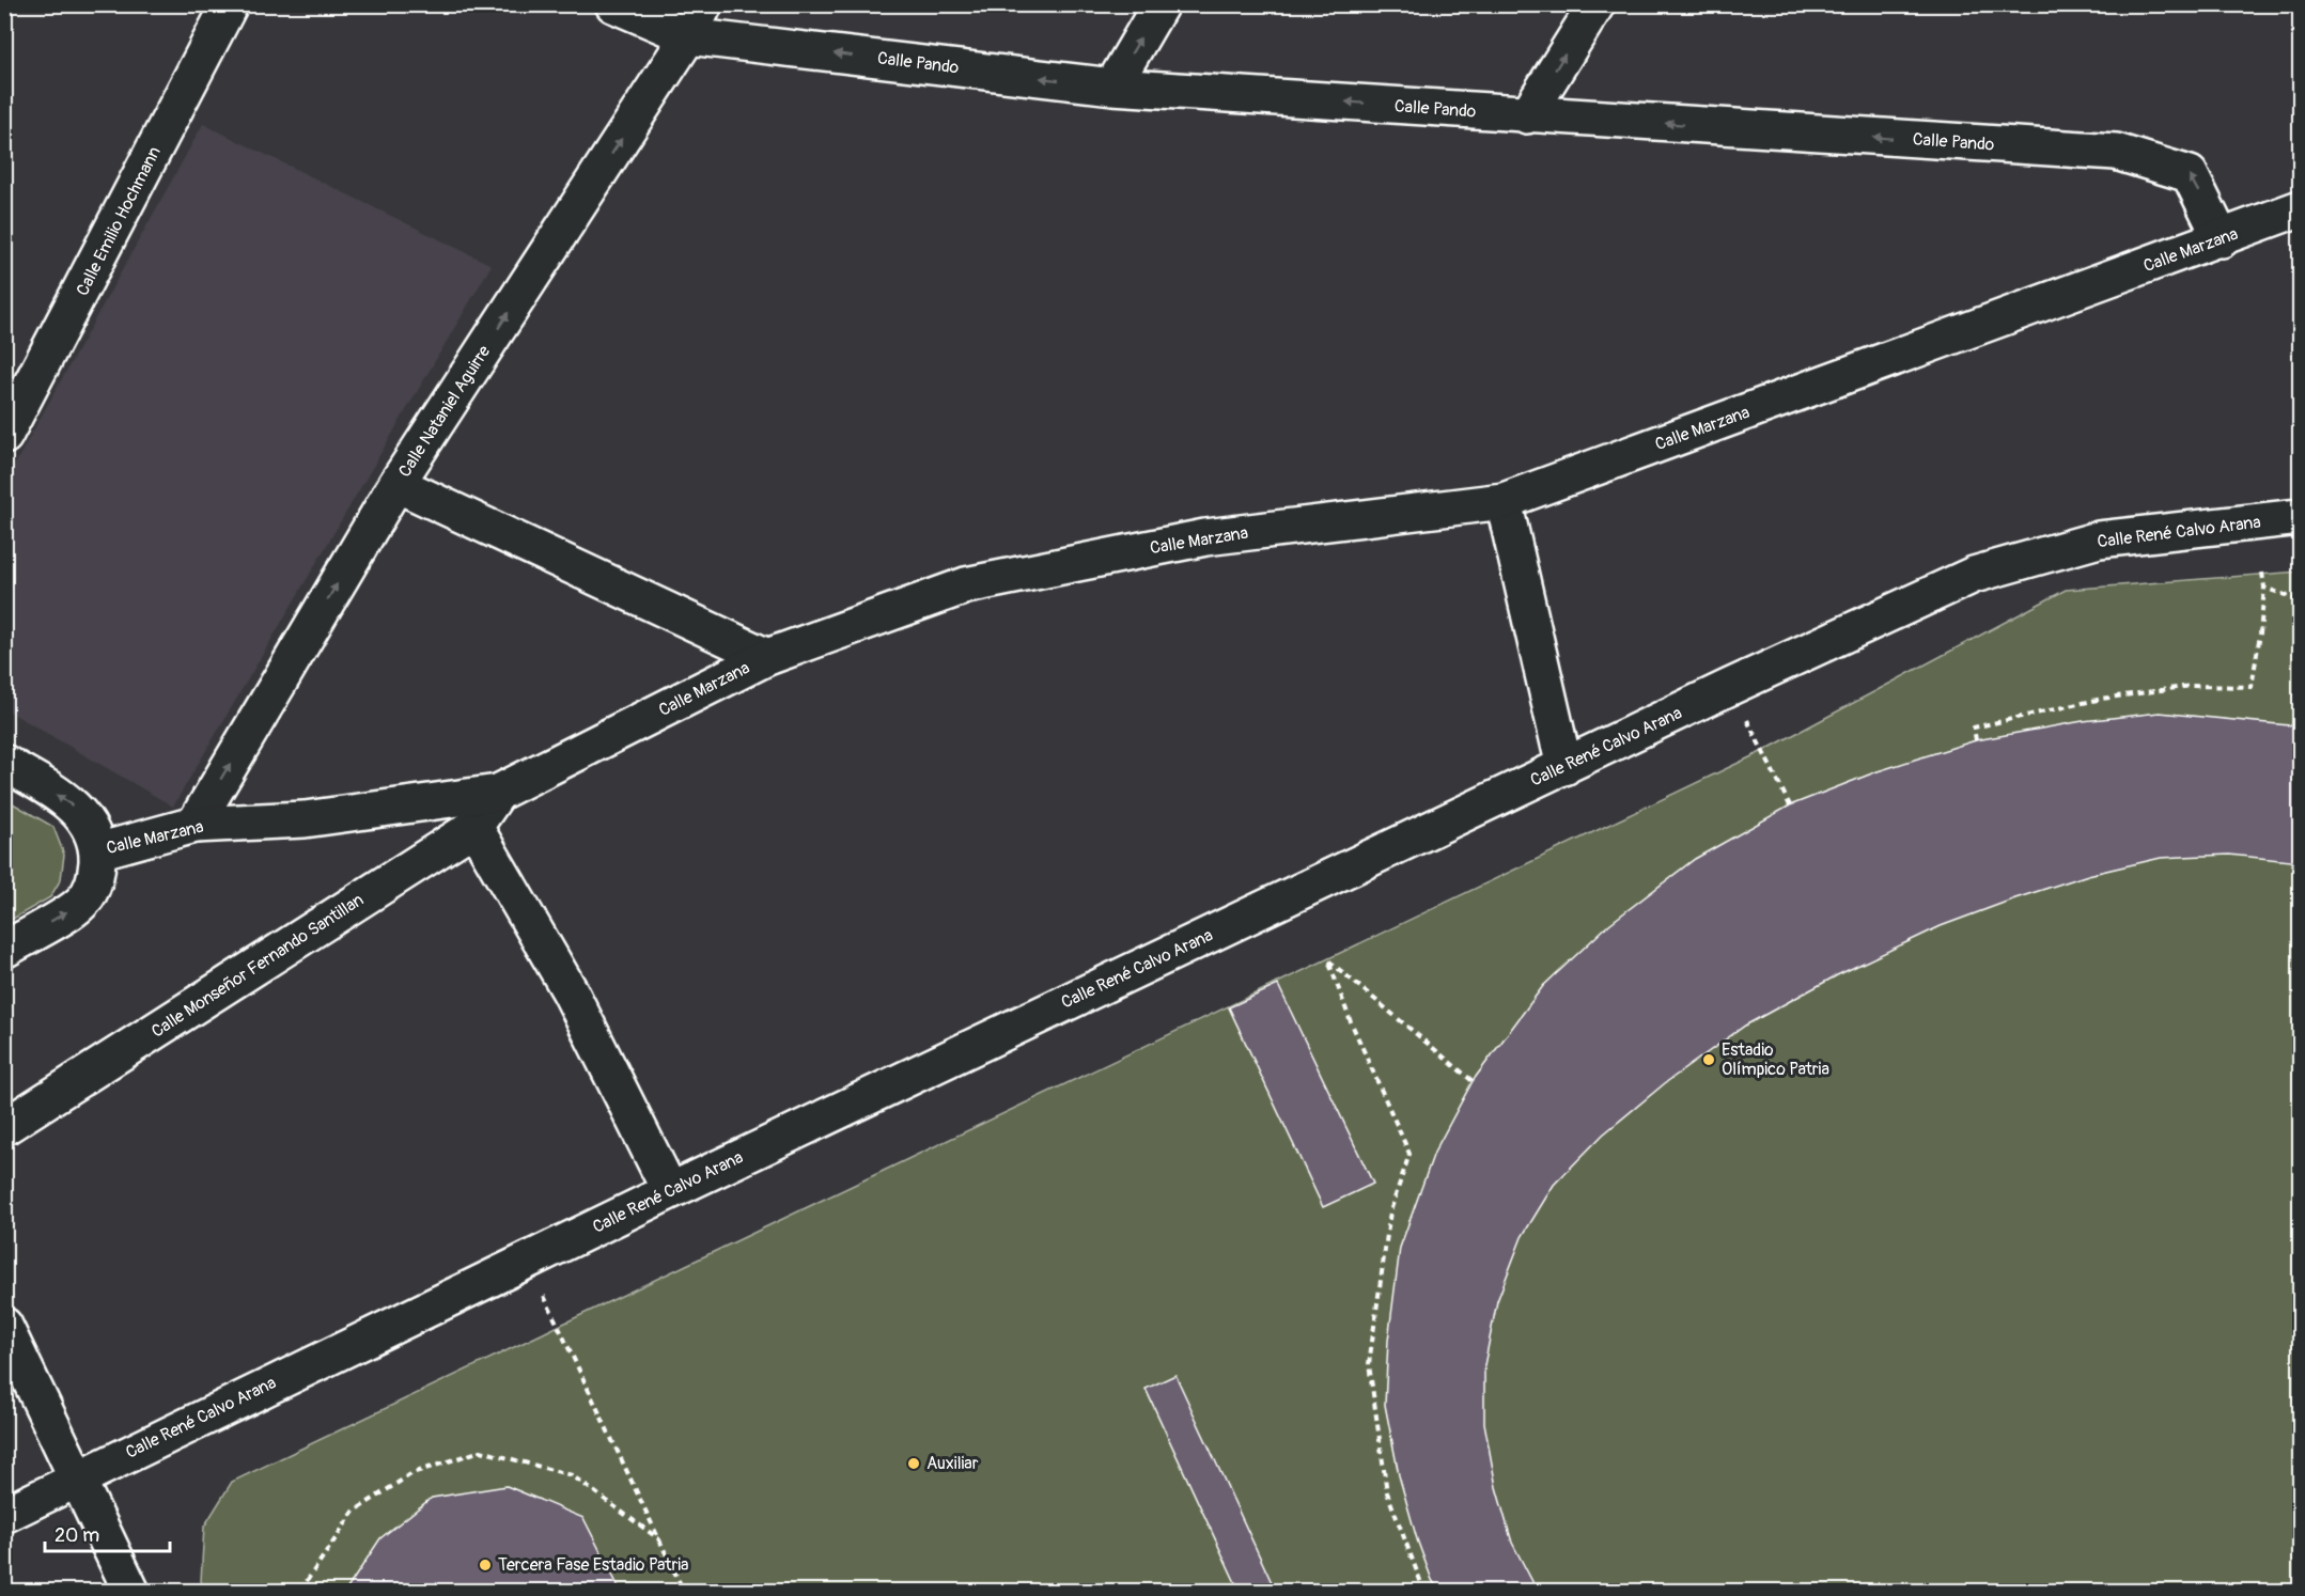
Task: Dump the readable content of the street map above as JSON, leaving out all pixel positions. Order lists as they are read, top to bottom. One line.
{"streets":{"street":["Calle Pando","Calle Emilio Hochmann","Calle Marzana","Calle Nataniel Aguirre","Calle René Calvo Arana","Calle Monseñor Fernando Santillan"]},"crossings":[["Calle Pando","Calle Marzana"],["Calle Pando","Calle Nataniel Aguirre"],["Calle Marzana","Calle Nataniel Aguirre"],["Calle Marzana","Calle Monseñor Fernando Santillan"]],"one_way":["Calle Pando","Calle Nataniel Aguirre"],"places":["Estadio Olímpico Patria","Auxiliar","Tercera Fase Estadio Patria"],"scale_bar":"20 m"}
